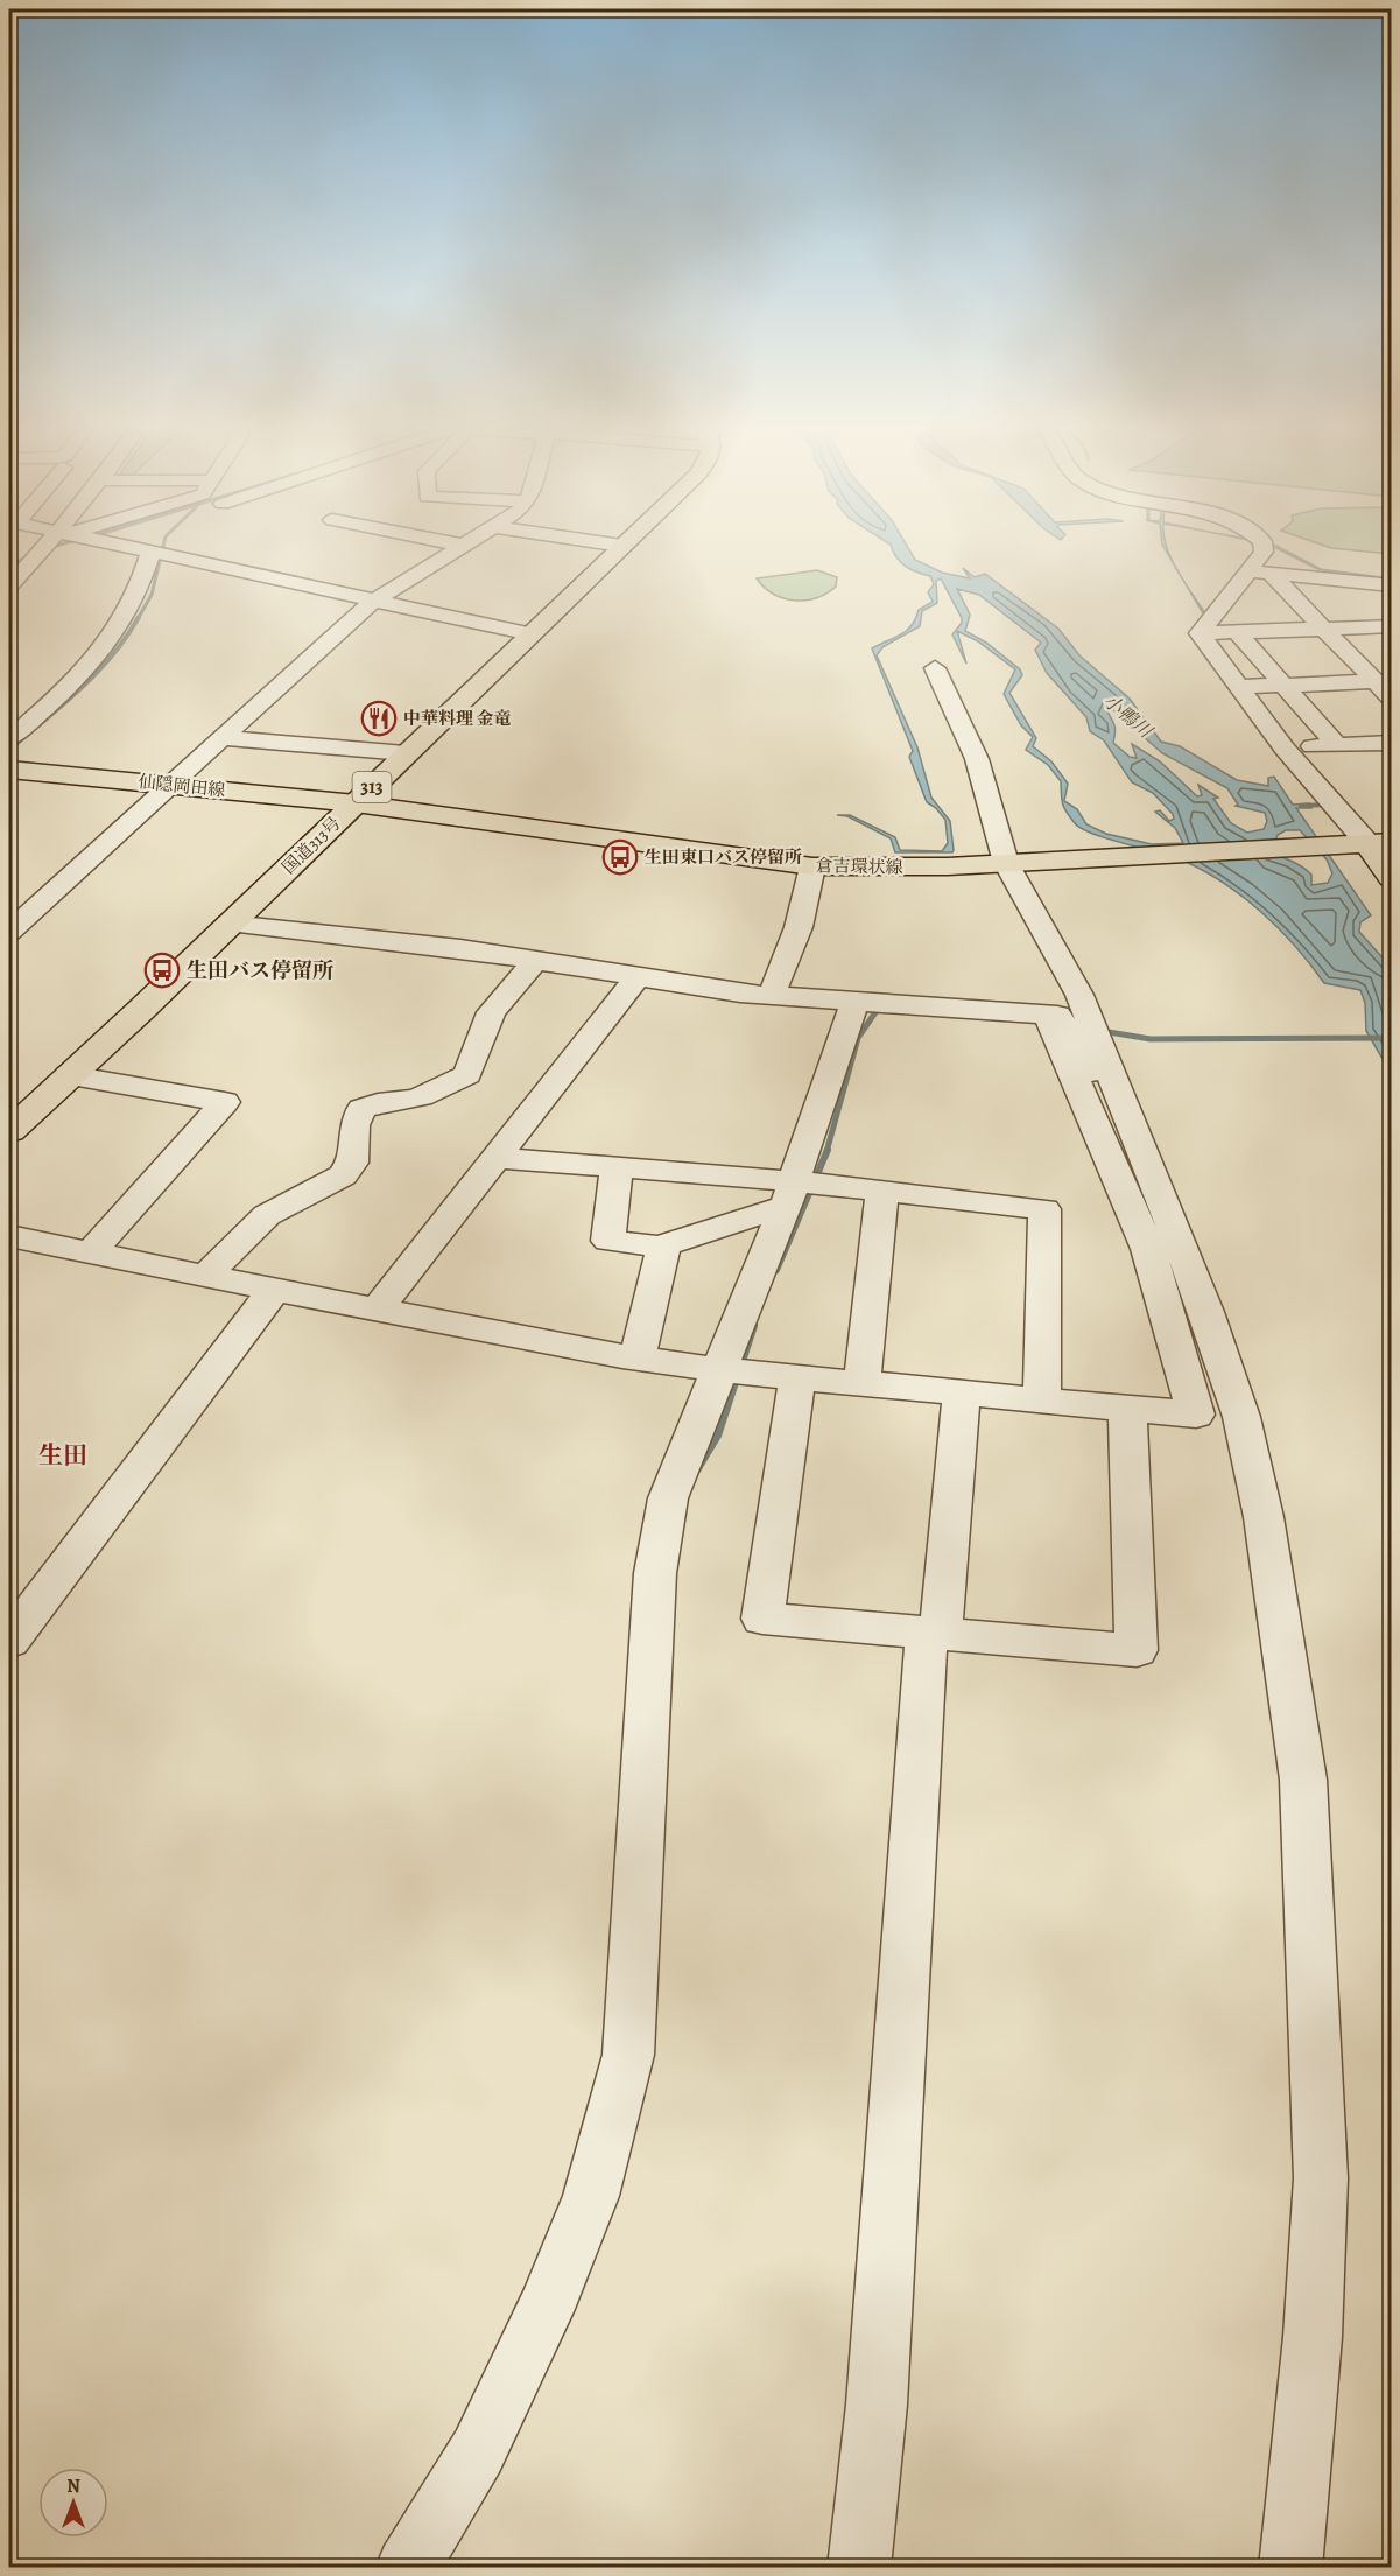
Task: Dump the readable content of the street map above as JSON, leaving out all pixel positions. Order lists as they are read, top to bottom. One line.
{"streets":{"main road":["仙隠岡田線","313","国道313号","倉吉環状線"]},"crossings":[["仙隠岡田線","国道313号"],["仙隠岡田線","倉吉環状線"],["国道313号","倉吉環状線"]],"districts":["生田"],"water":["小鴨川"],"places":{"restaurant":["中華料理 金竜"],"bus stop":["生田東口バス停留所","生田バス停留所"]},"north":"top"}
